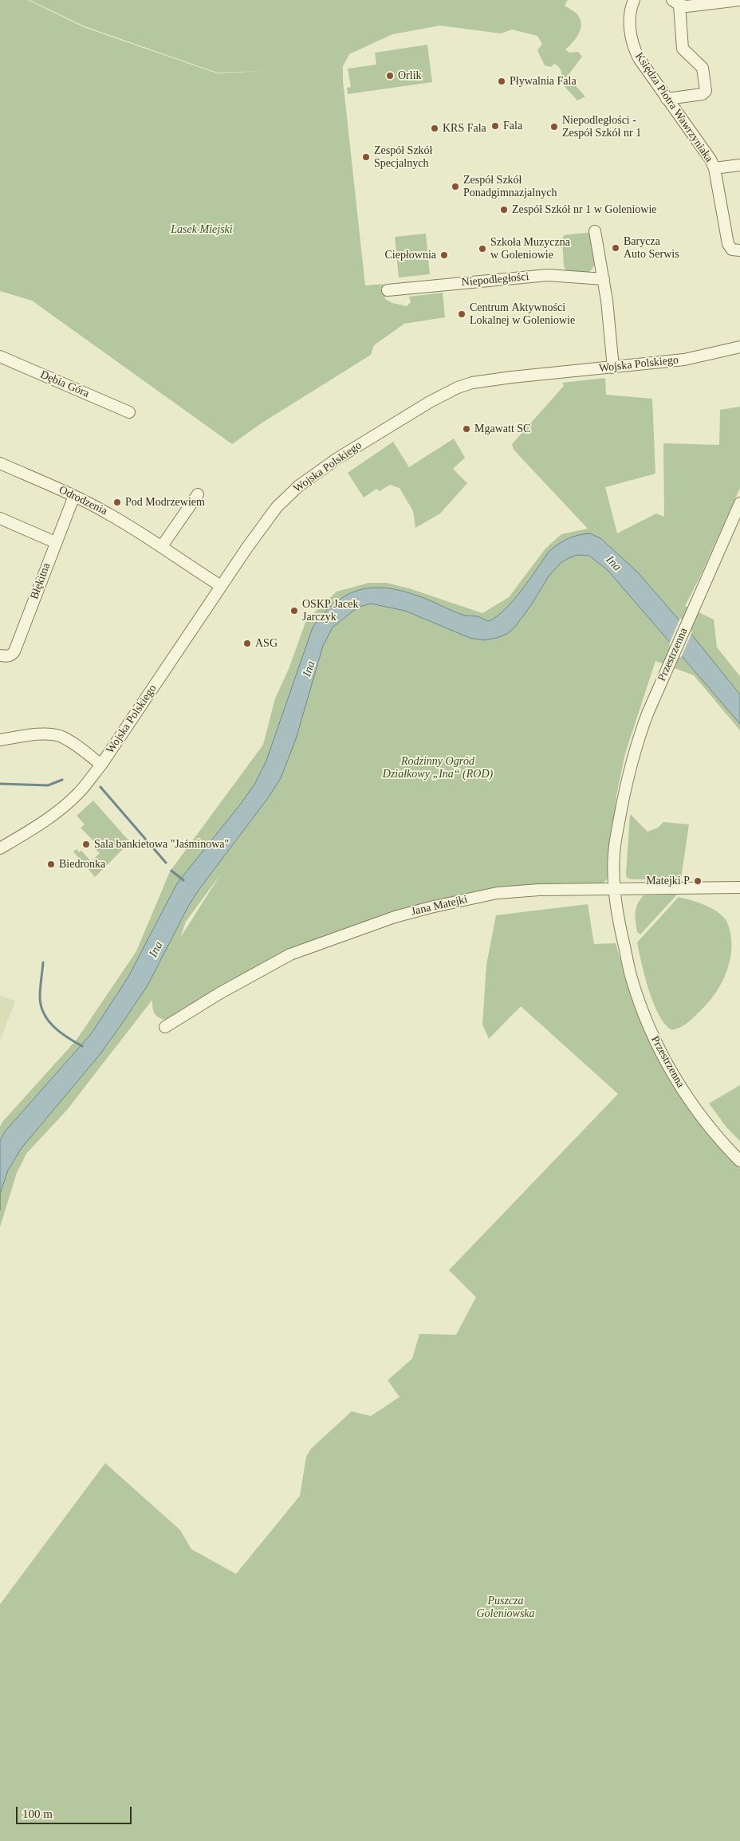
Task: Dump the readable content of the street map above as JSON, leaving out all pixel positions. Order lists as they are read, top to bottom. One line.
{"streets":{"street":["Księdza Piotra Wawrzyniaka","Niepodległości","Wojska Polskiego","Dębia Góra","Odrodzenia","Błękitna","Przestrzenna","Jana Matejki"]},"crossings":[["Wojska Polskiego","Odrodzenia"],["Odrodzenia","Błękitna"],["Przestrzenna","Jana Matejki"]],"water":["Ina"],"parks":["Lasek Miejski","Rodzinny Ogród Działkowy „Ina“ (ROD)","Puszcza Goleniowska"],"places":["Orlik","Pływalnia Fala","Fala","Niepodległości - Zespół Szkół nr 1","KRS Fala","Zespół Szkół Specjalnych","Zespół Szkół Ponadgimnazjalnych","Zespół Szkół nr 1 w Goleniowie","Barycza Auto Serwis","Szkoła Muzyczna w Goleniowie","Ciepłownia","Centrum Aktywności Lokalnej w Goleniowie","Mgawatt SC","Pod Modrzewiem","OSKP Jacek Jarczyk","ASG","Sala bankietowa \"Jaśminowa\"","Biedronka","Matejki P"],"scale_bar":"100 m"}
